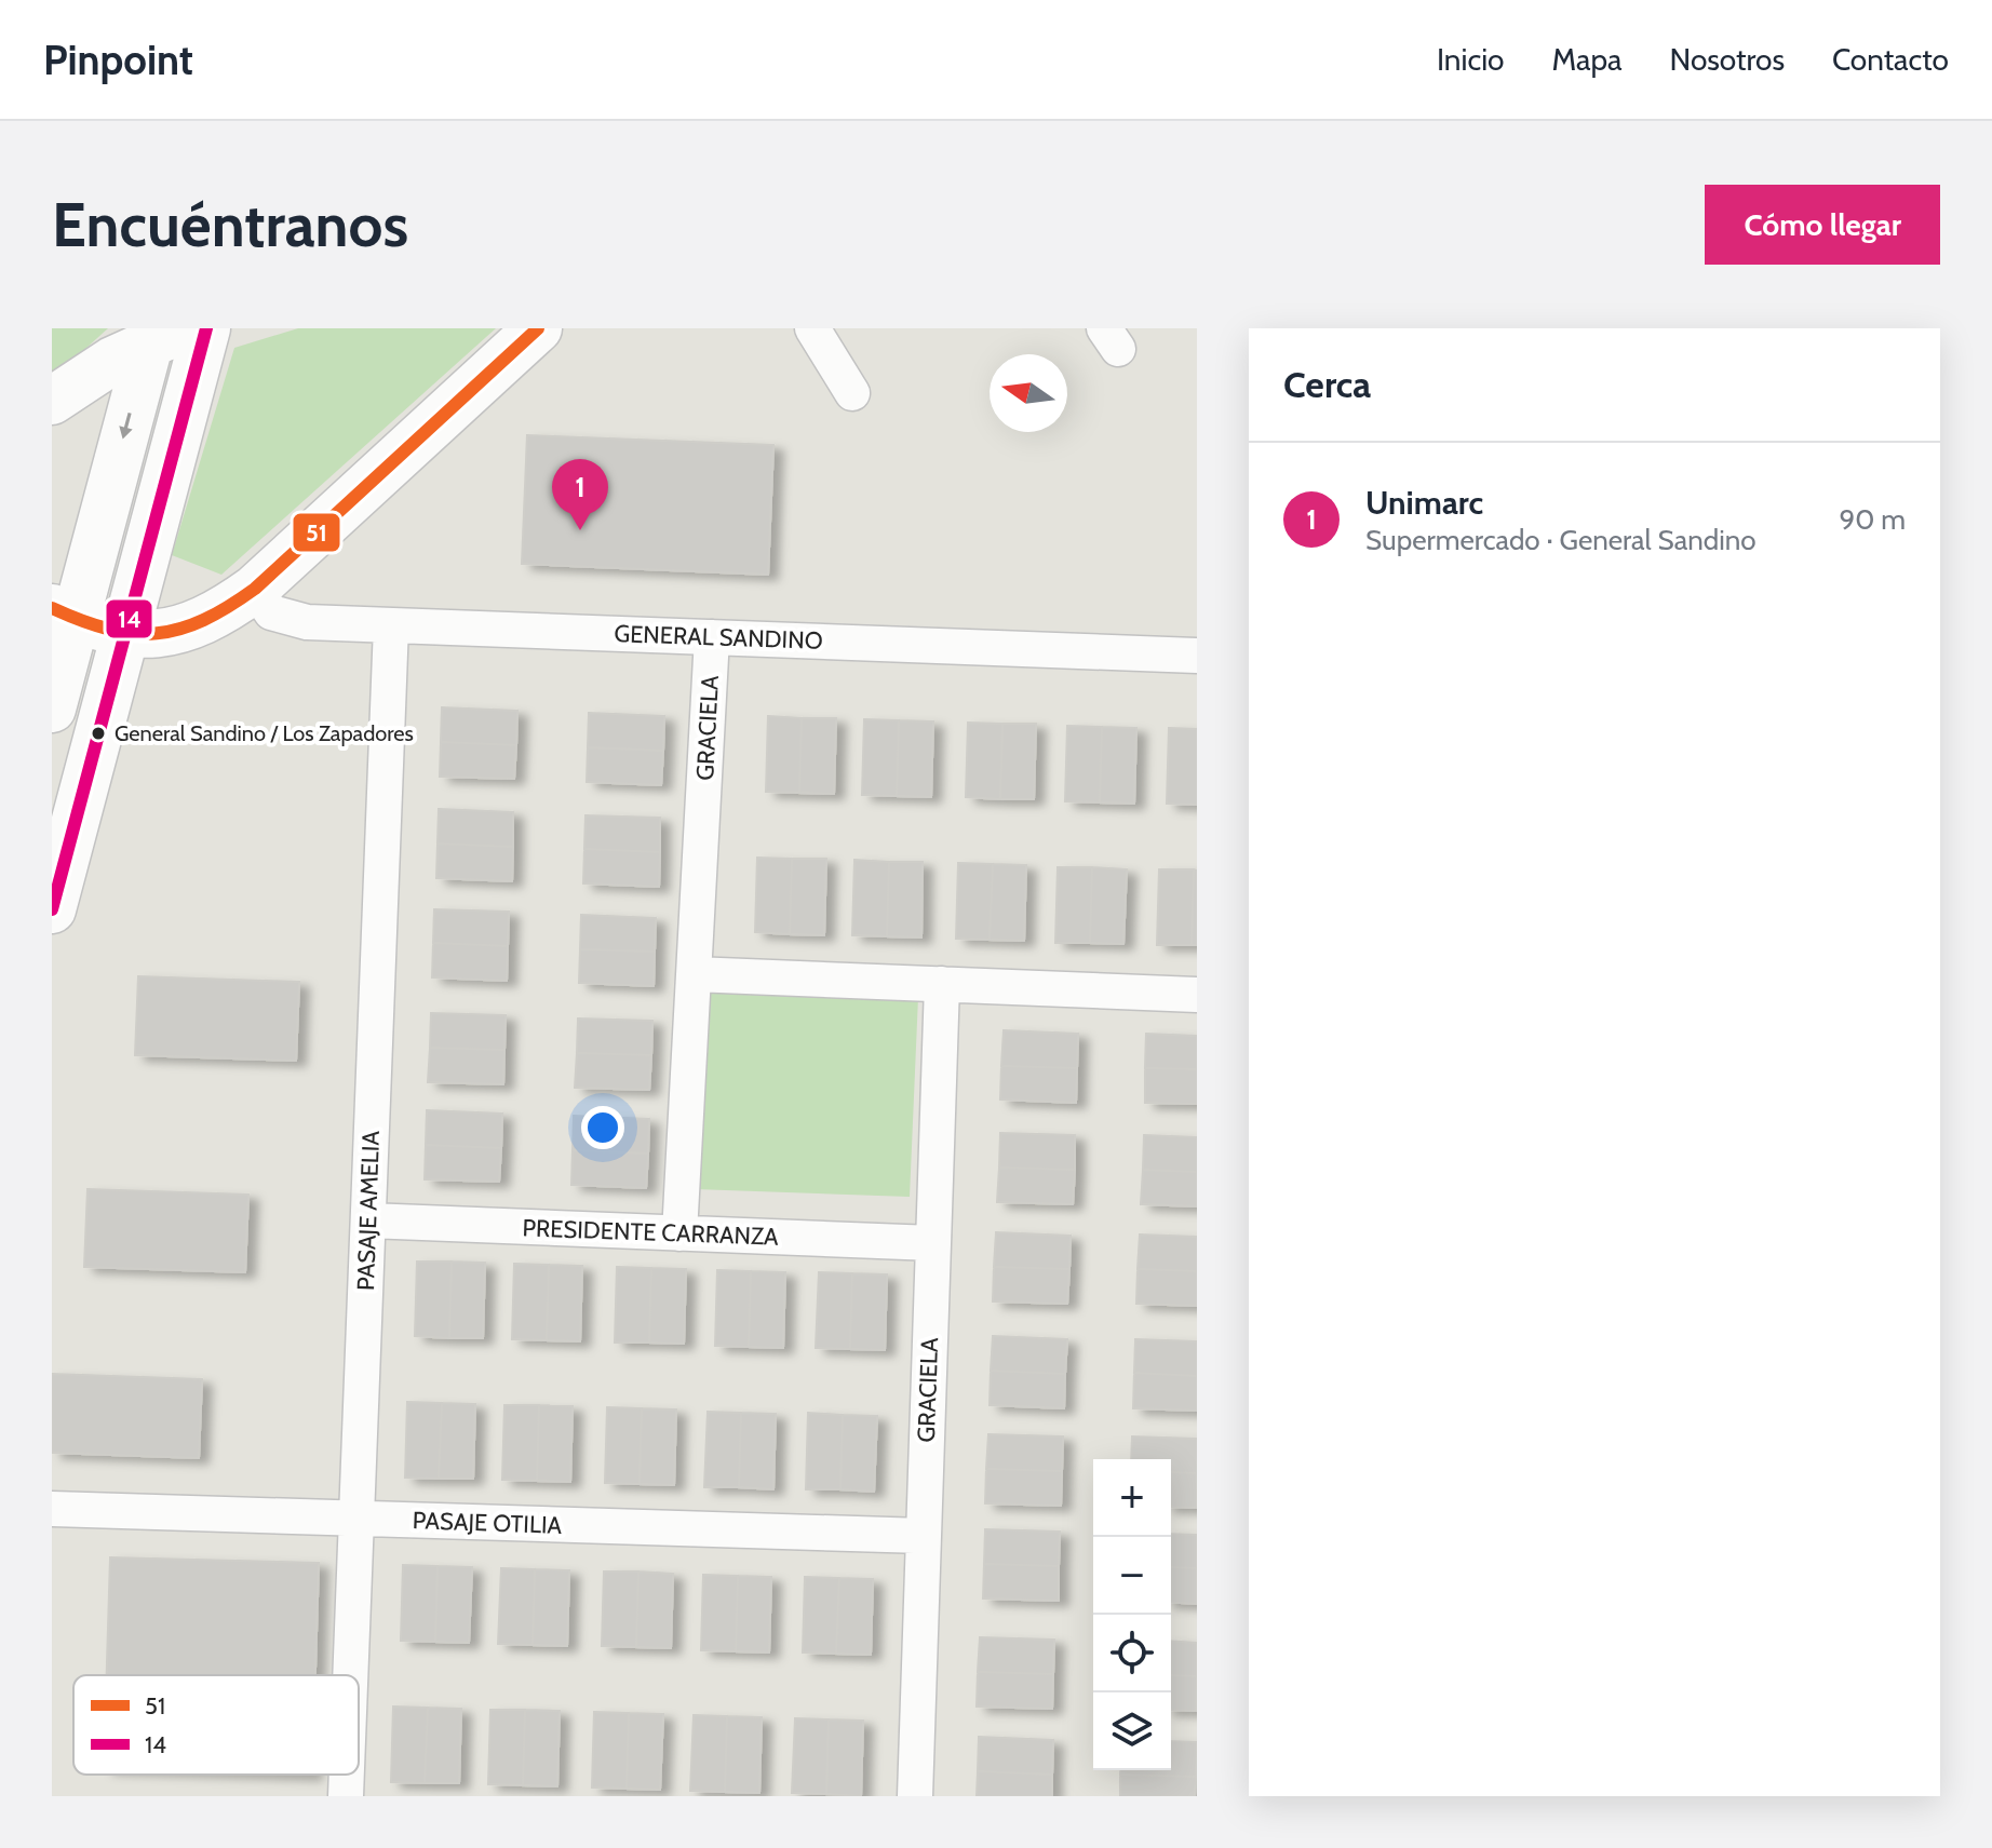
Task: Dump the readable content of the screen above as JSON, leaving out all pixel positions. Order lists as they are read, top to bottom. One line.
{"streets":{"street":["GENERAL SANDINO","GRACIELA","PASAJE AMELIA","PRESIDENTE CARRANZA","PASAJE OTILIA"]},"crossings":[["GENERAL SANDINO","GRACIELA"],["GENERAL SANDINO","PASAJE AMELIA"],["GRACIELA","PRESIDENTE CARRANZA"],["GRACIELA","PASAJE OTILIA"],["PASAJE AMELIA","PRESIDENTE CARRANZA"],["PASAJE AMELIA","PASAJE OTILIA"]],"places":["General Sandino / Los Zapadores"],"lines":["transit line 51","transit line 14"],"legend":["51","14"],"north":"left","page":{"header":"Pinpoint","nav":["Inicio","Mapa","Nosotros","Contacto"],"buttons":"Cómo llegar","title":"Encuéntranos","heading":"Cerca","list":[{"mark":"1","name":"Unimarc","note":"Supermercado · General Sandino","value":"90 m"}],"pins":"1","map_buttons":["+","−"]}}
